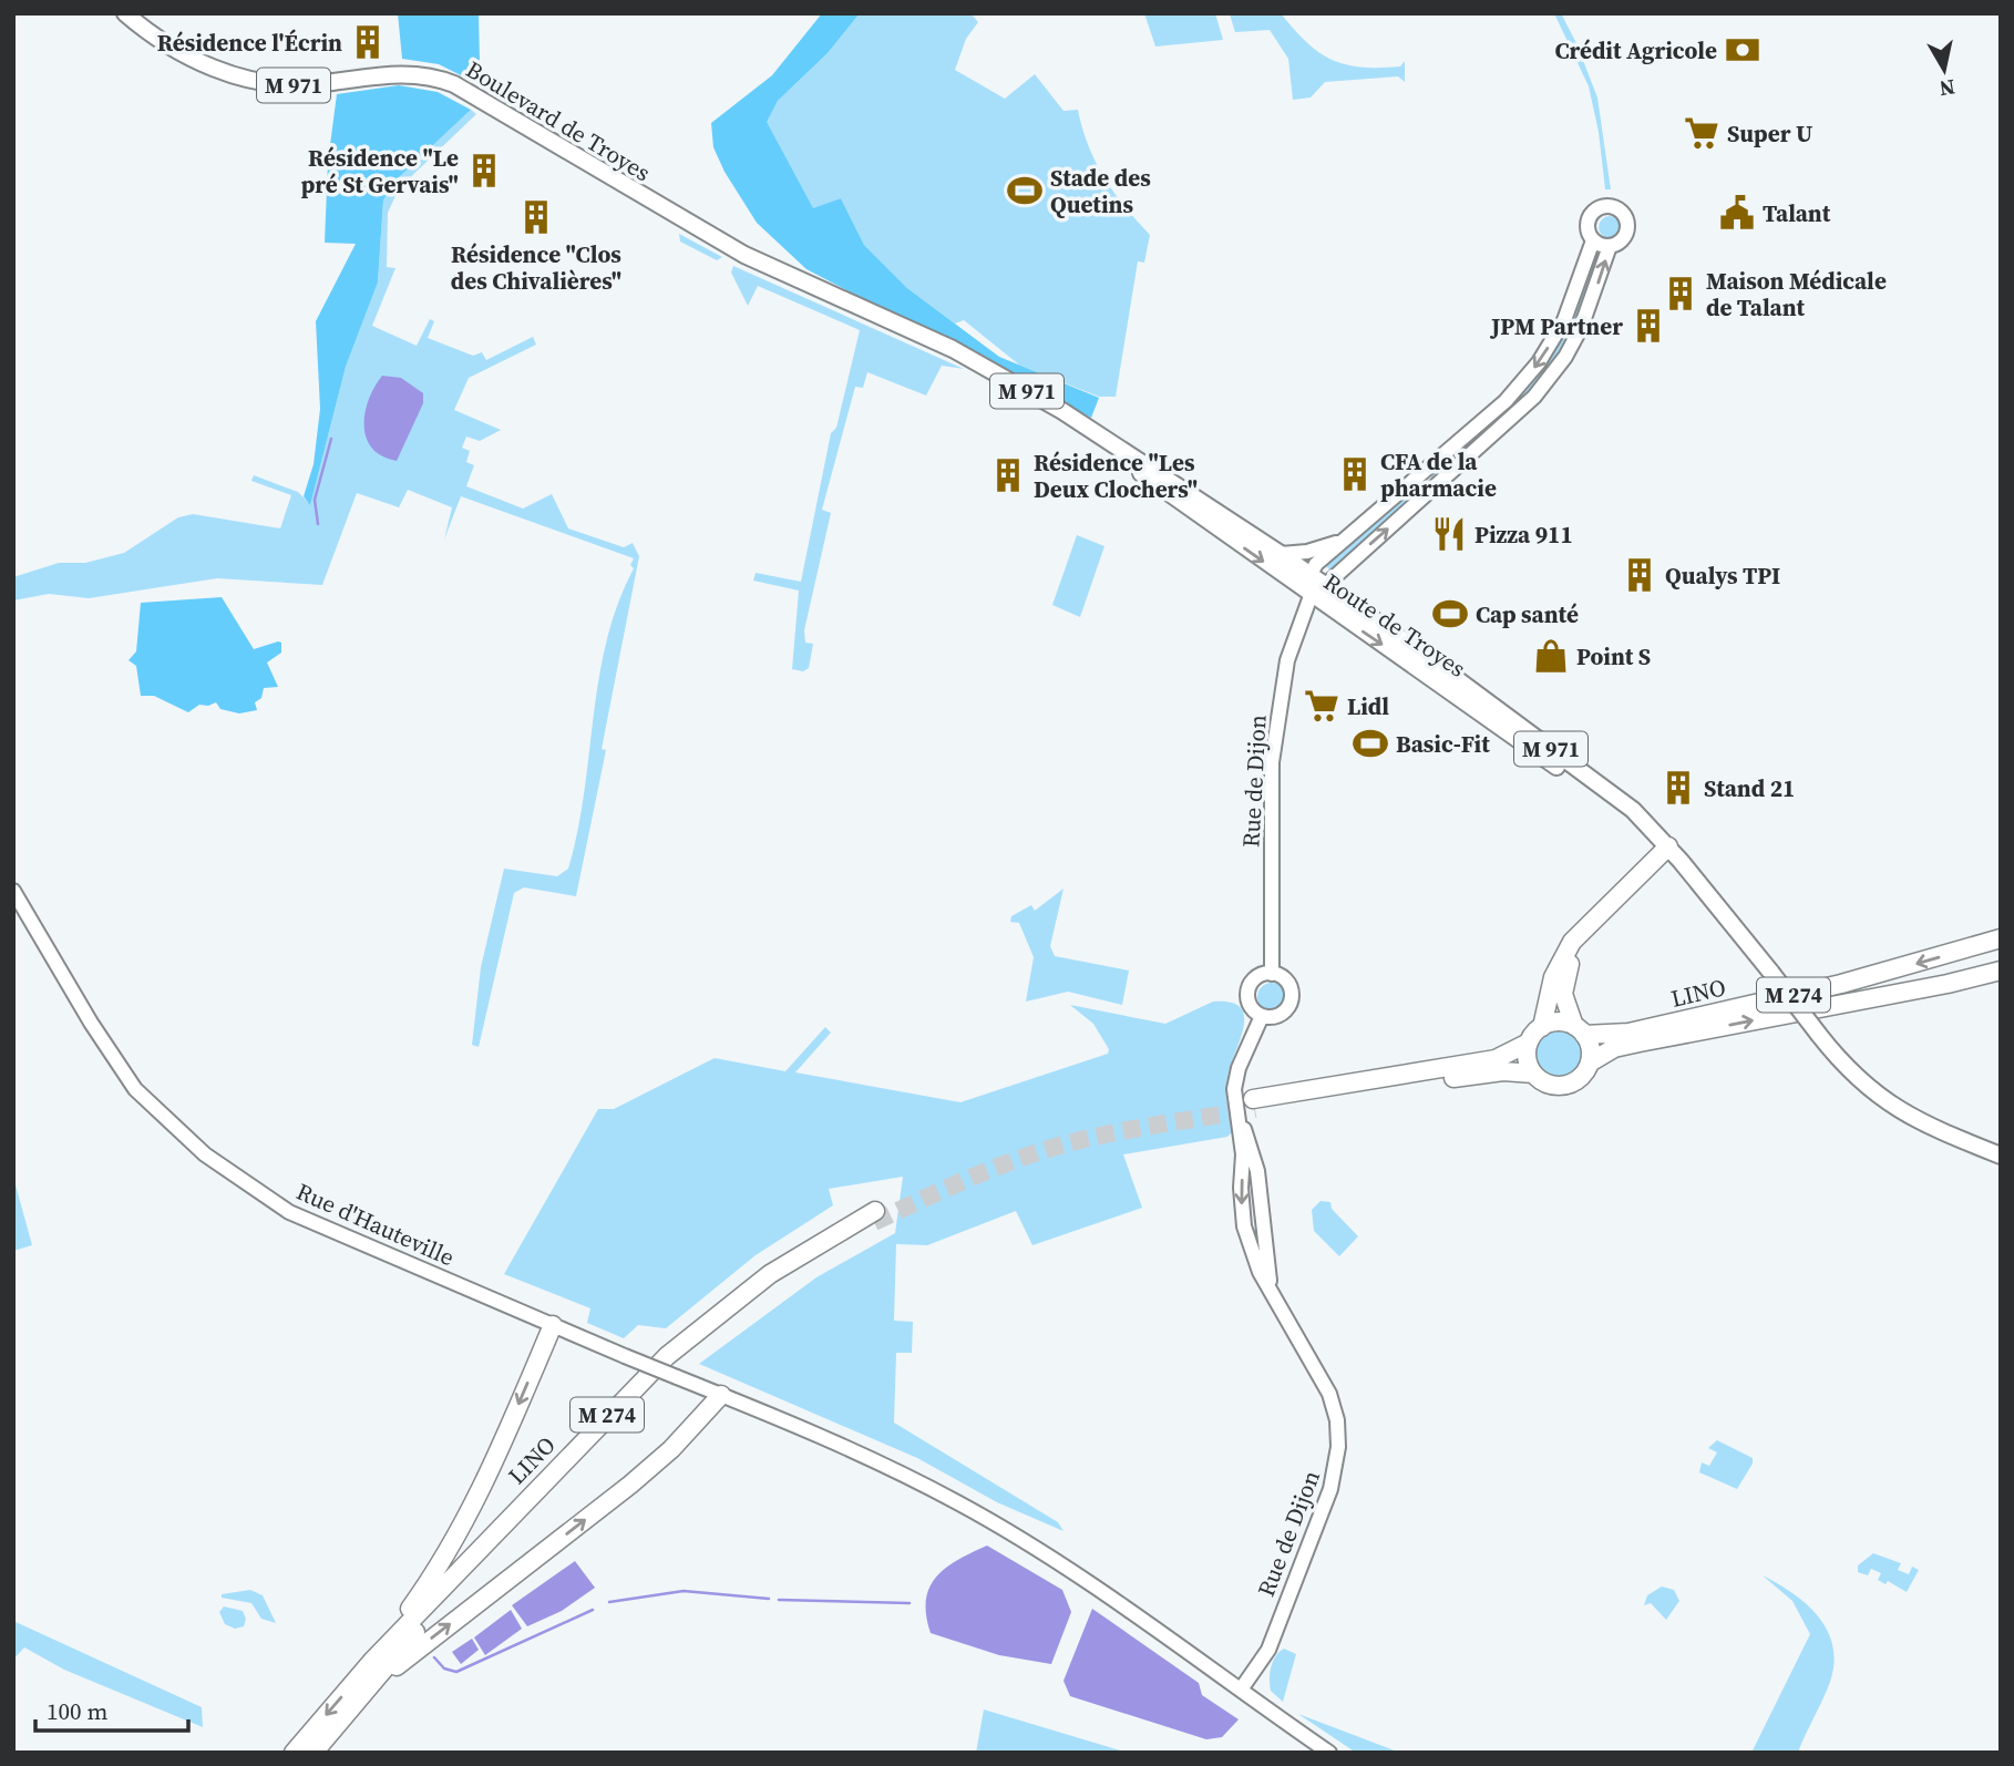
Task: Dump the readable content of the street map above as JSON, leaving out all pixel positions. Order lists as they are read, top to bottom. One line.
{"streets":{"highway":["LINO","M 274"],"main road":["M 971","Boulevard de Troyes","Route de Troyes"],"street":["Rue de Dijon","Rue d'Hauteville"]},"crossings":[["M 971","Boulevard de Troyes"],["M 971","Route de Troyes"],["M 971","Rue de Dijon"],["Boulevard de Troyes","Route de Troyes"],["Route de Troyes","Rue de Dijon"],["Rue de Dijon","LINO"],["Rue de Dijon","Rue d'Hauteville"]],"places":{"building":["Résidence l'Écrin","Résidence \"Le pré St Gervais\"","Résidence \"Clos des Chivalières\"","Maison Médicale de Talant","JPM Partner","CFA de la pharmacie","Résidence \"Les Deux Clochers\"","Qualys TPI","Stand 21"],"bank":["Crédit Agricole"],"supermarket":["Super U","Lidl"],"sports":["Stade des Quetins","Cap santé","Basic-Fit"],"public building":["Talant"],"restaurant":["Pizza 911"],"shop":["Point S"]},"scale_bar":"100 m","north":"bottom"}
